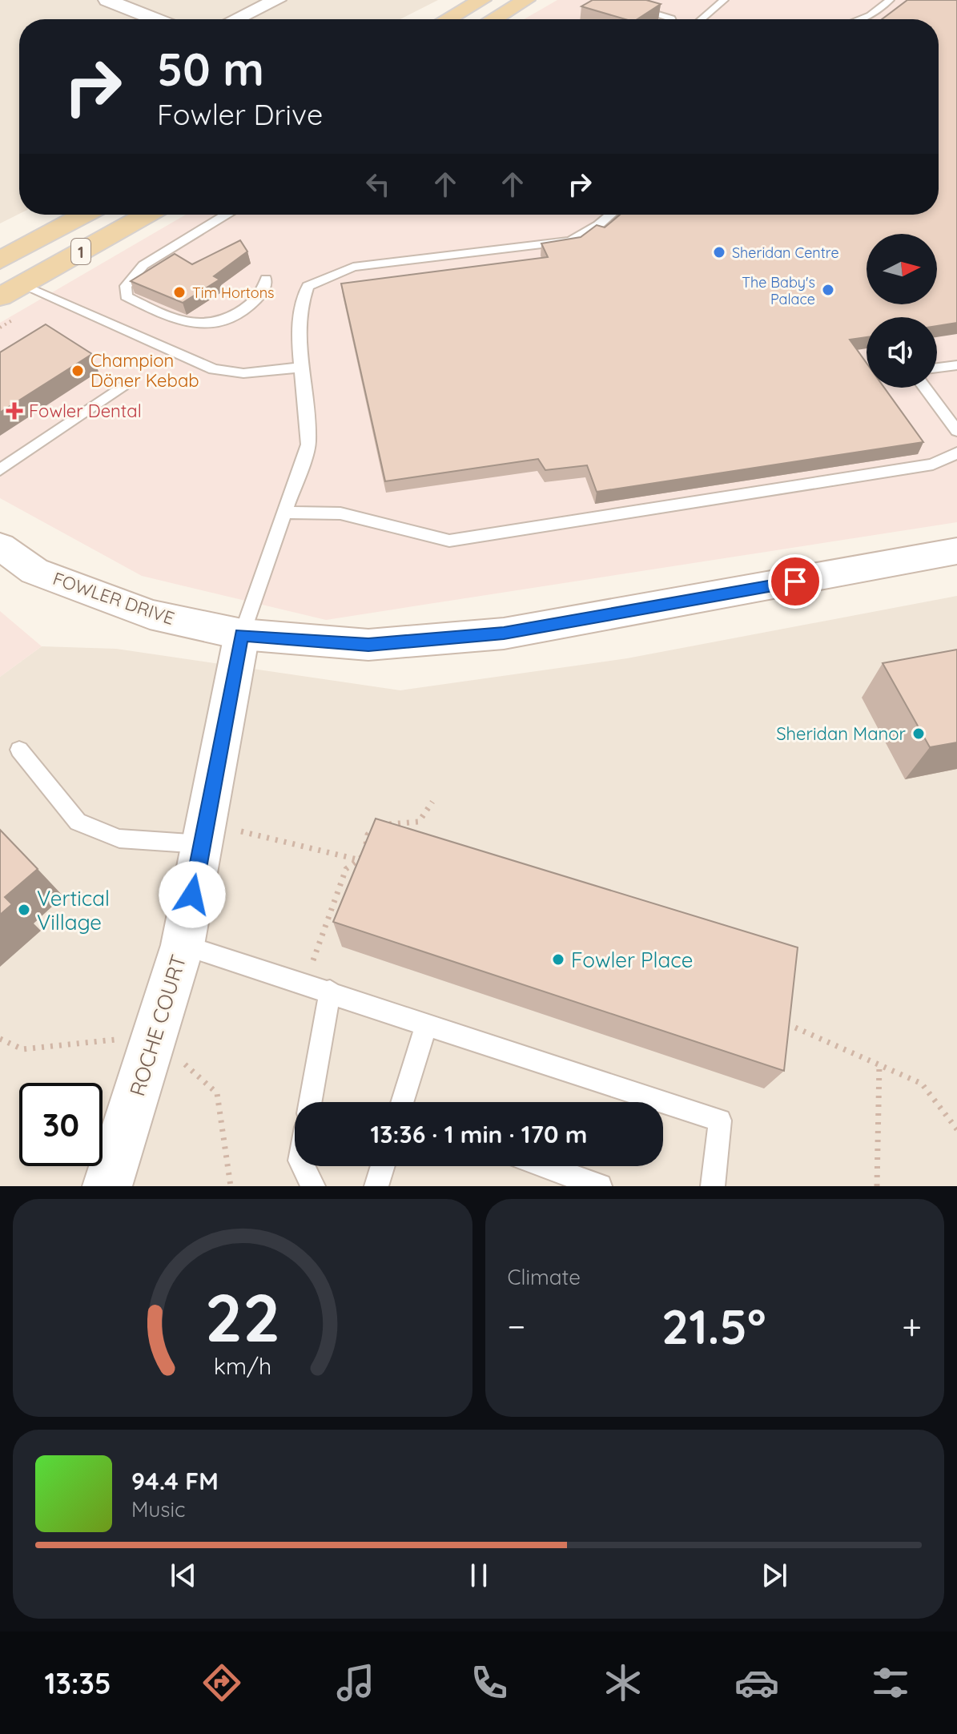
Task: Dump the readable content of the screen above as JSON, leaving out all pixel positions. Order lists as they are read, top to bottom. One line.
{"streets":{"main road":["1"],"street":["FOWLER DRIVE","ROCHE COURT"]},"crossings":[["FOWLER DRIVE","ROCHE COURT"]],"places":{"other":["Sheridan Centre","The Baby's Palace","Tim Hortons","Champion Döner Kebab","Sheridan Manor","Vertical Village","Fowler Place"],"health":["Fowler Dental"]},"north":"right","page":{"turn":["50 m","Fowler Drive"],"limit":"30","trip":"13:36 · 1 min · 170 m","tile":"Climate","heat":["−","21.5°","+"],"song":["94.4 FM","Music"],"tabs":"13:35","gauge":["22","km/h"]}}
